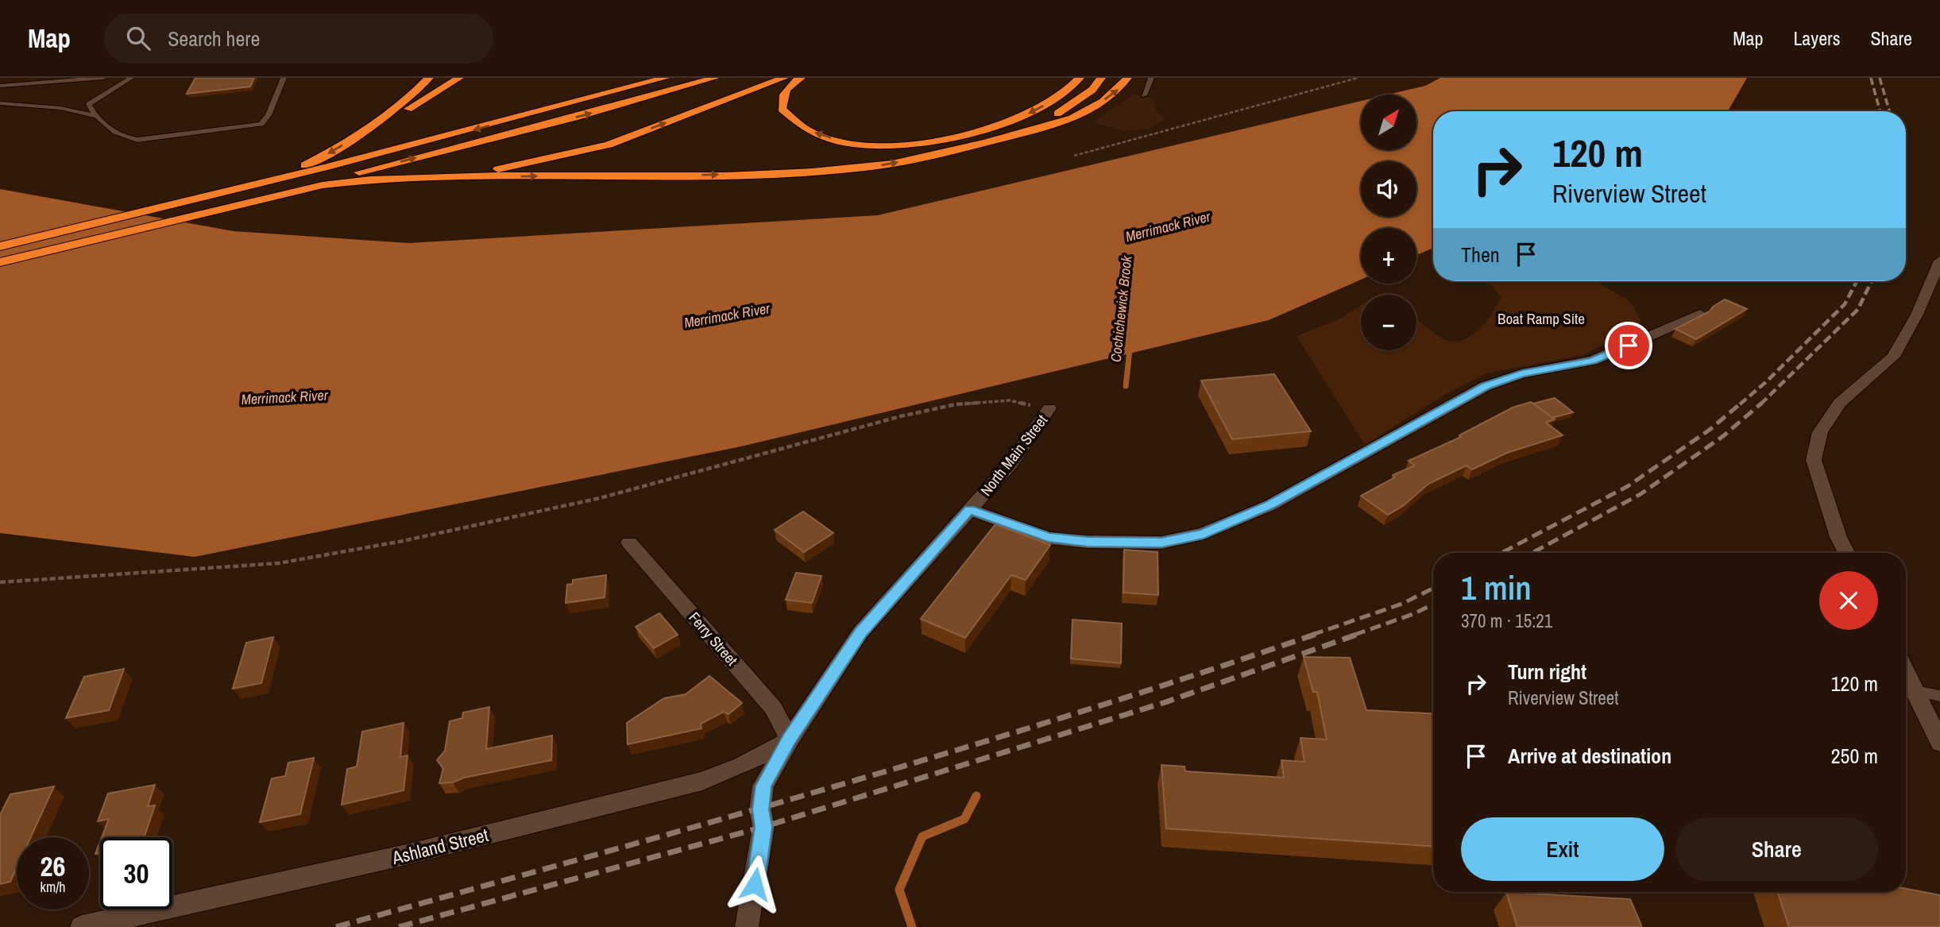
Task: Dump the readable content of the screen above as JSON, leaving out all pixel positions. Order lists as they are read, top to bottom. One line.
{"streets":{"street":["North Main Street","Ferry Street","Ashland Street"]},"crossings":[["North Main Street","Ferry Street"],["North Main Street","Ashland Street"],["Ferry Street","Ashland Street"]],"water":["Merrimack River","Cochichewick Brook"],"parks":["Boat Ramp Site"],"north":"top right","page":{"header":"Map","search":"Search here","nav":["Map","Layers","Share"],"map_buttons":["+","−"],"turn":["120 m","Riverview Street"],"then":"Then","heading":["1 min","370 m · 15:21"],"list":[{"name":"Turn right","note":"Riverview Street","value":"120 m"},{"name":"Arrive at destination","value":"250 m"}],"buttons":["Exit","Share"],"speed":"26 km/h","limit":"30"}}
